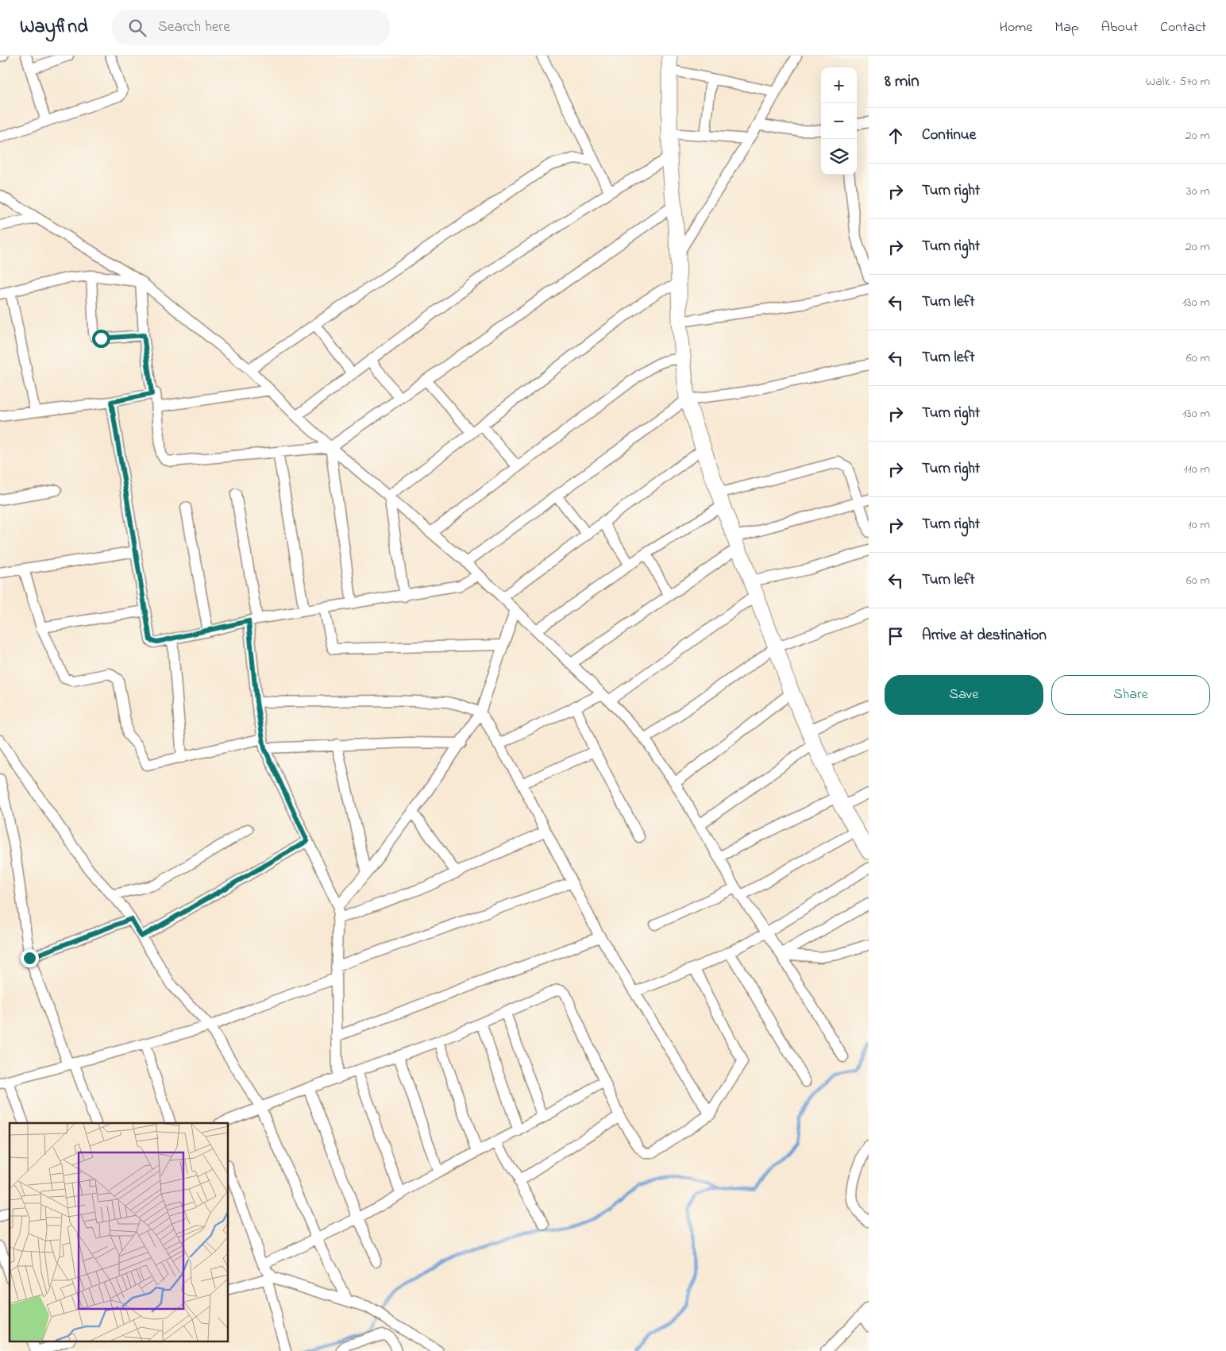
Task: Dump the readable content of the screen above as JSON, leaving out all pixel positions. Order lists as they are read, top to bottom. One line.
{"page":{"header":"Wayfind","search":"Search here","nav":["Home","Map","About","Contact"],"heading":["8 min","Walk · 570 m"],"map_buttons":["+","−"],"list":[["Continue","20 m"],["Turn right","30 m"],["Turn right","20 m"],["Turn left","130 m"],["Turn left","60 m"],["Turn right","130 m"],["Turn right","110 m"],["Turn right","10 m"],["Turn left","60 m"],"Arrive at destination"],"buttons":["Save","Share"]}}
